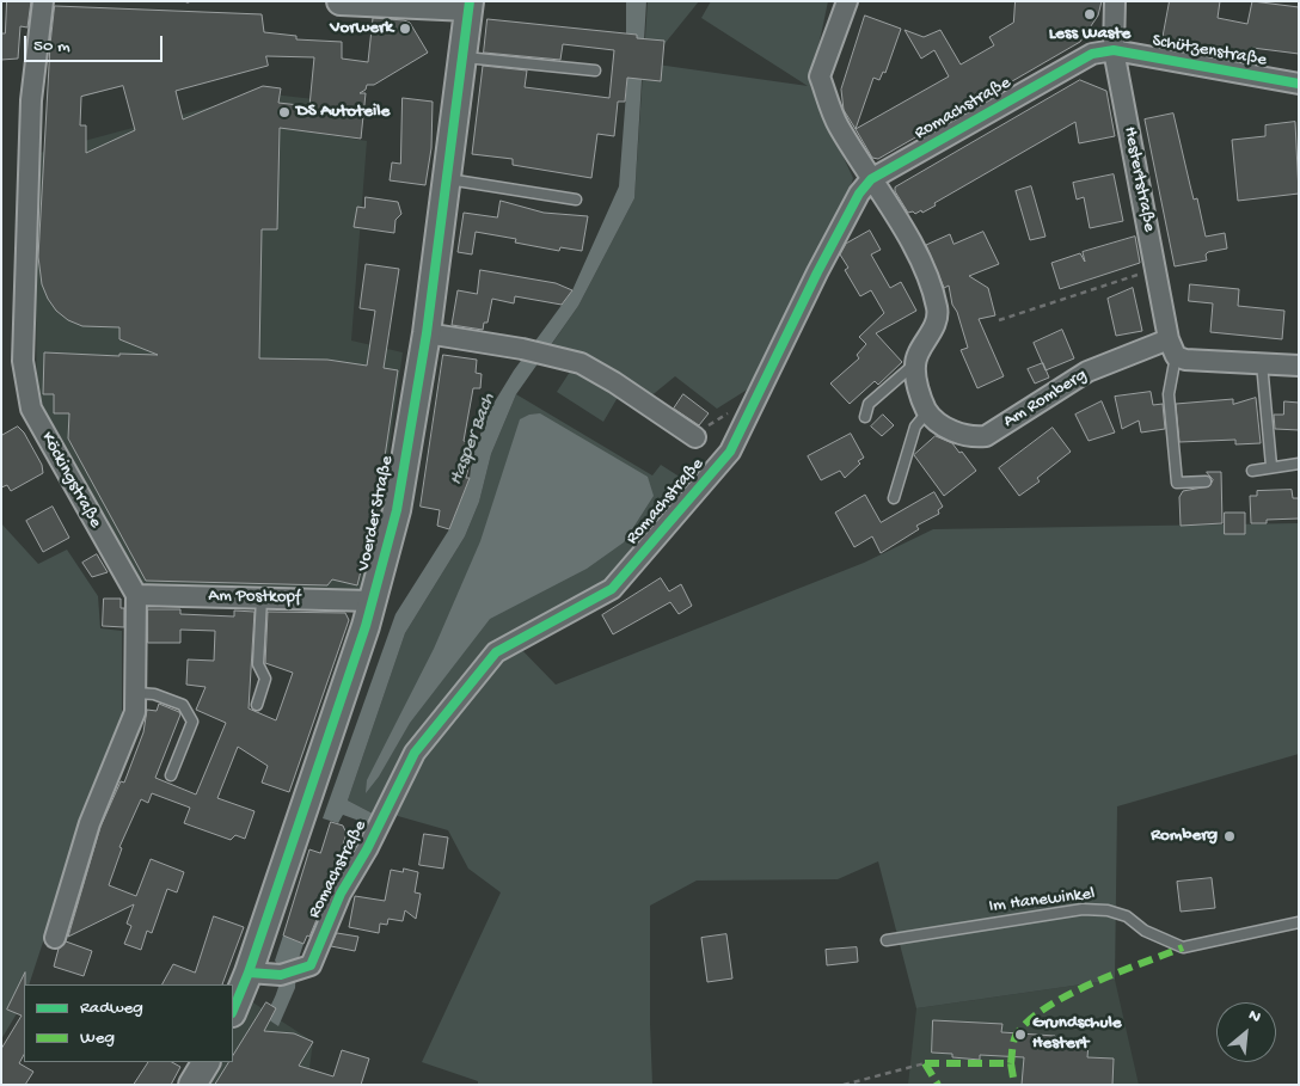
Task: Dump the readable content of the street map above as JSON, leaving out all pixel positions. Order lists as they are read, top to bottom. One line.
{"streets":{"main road":["Voerder Straße"],"street":["Schützenstraße","Romachstraße","Hestertstraße","Am Romberg","Köckingstraße","Am Postkopf"],"lane":["Im Hanewinkel"]},"crossings":[["Schützenstraße","Romachstraße"],["Schützenstraße","Hestertstraße"],["Romachstraße","Hestertstraße"],["Romachstraße","Voerder Straße"],["Hestertstraße","Am Romberg"],["Köckingstraße","Am Postkopf"],["Voerder Straße","Am Postkopf"]],"water":["Hasper Bach"],"places":["Less Waste","Vorwerk","DS Autoteile","Romberg","Grundschule Hestert"],"legend":["Radweg","Weg"],"scale_bar":"50 m","north":"top right"}
